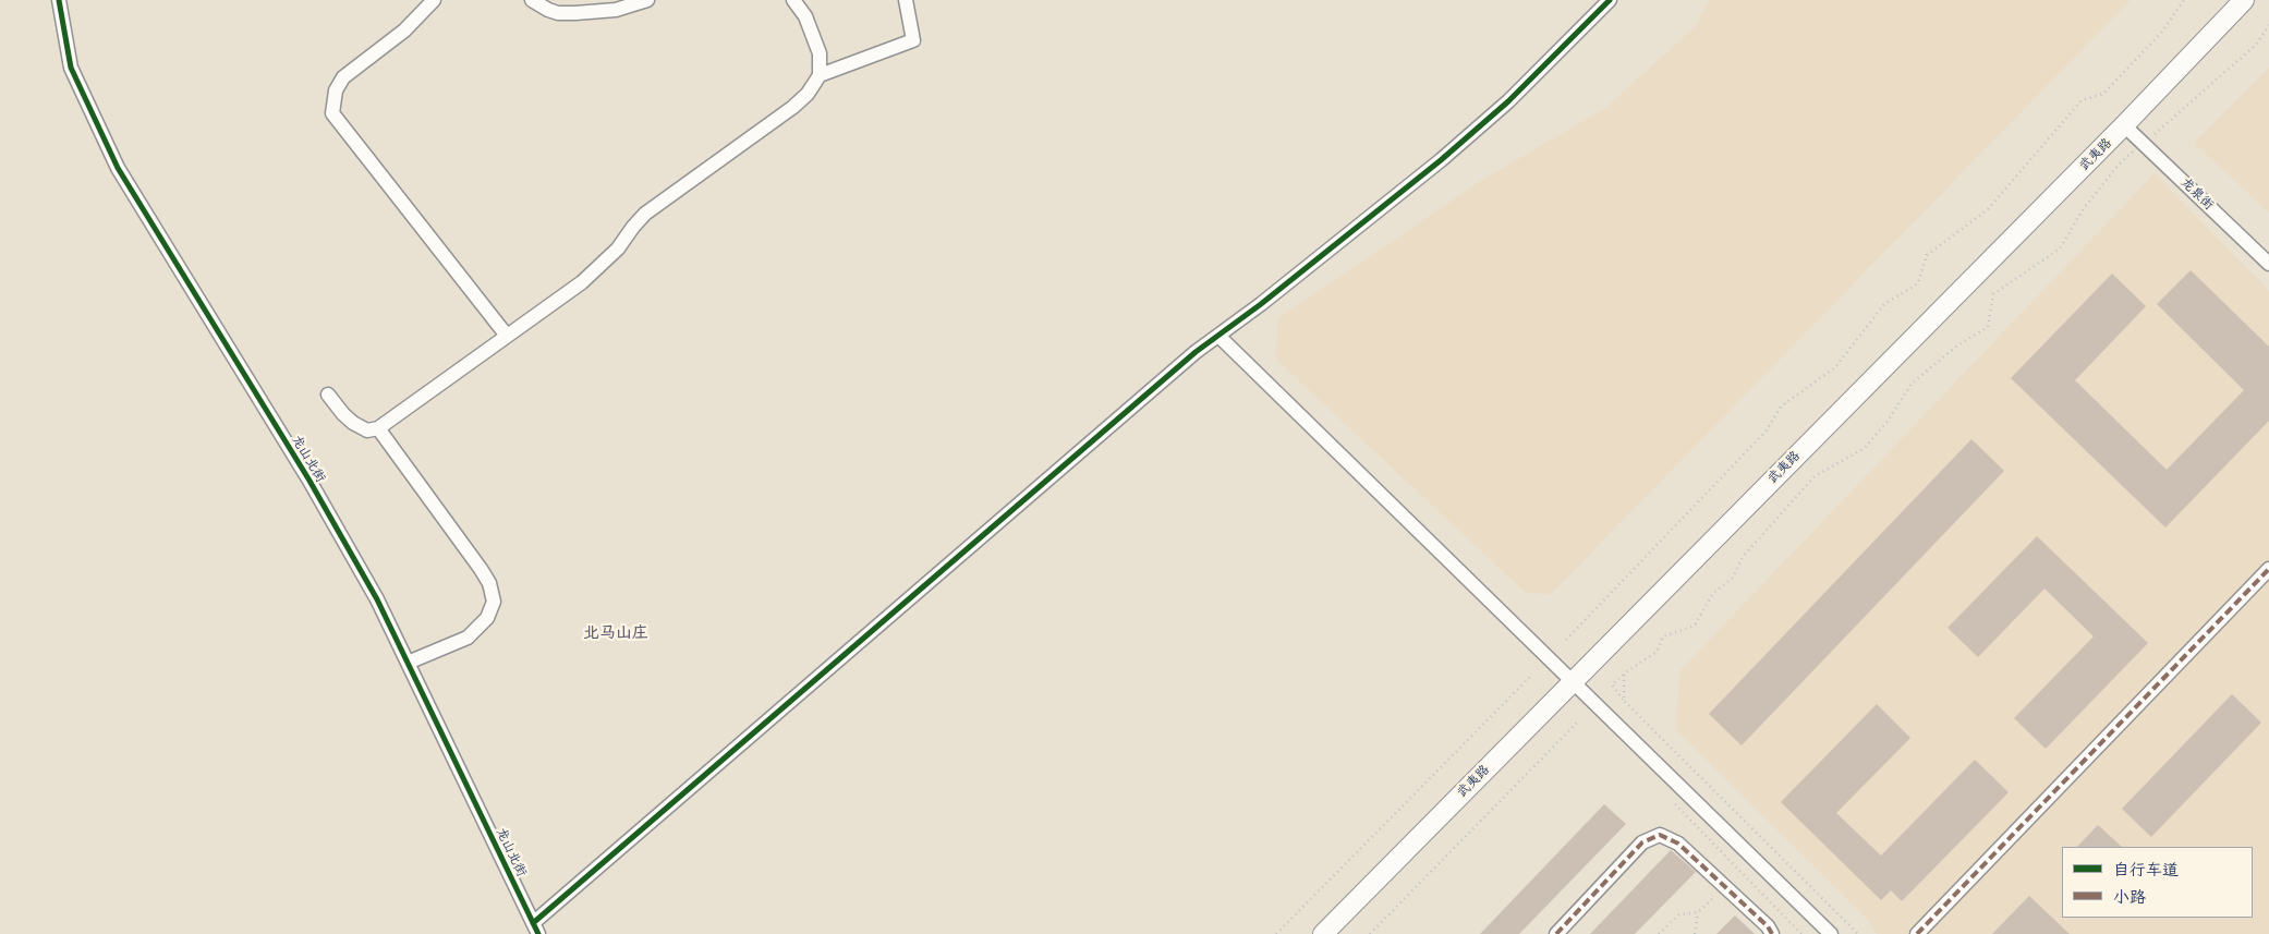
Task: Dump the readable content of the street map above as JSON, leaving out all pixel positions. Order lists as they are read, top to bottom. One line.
{"streets":{"main road":["武夷路"],"street":["龙泉街","龙山北街"]},"crossings":[["武夷路","龙泉街"]],"districts":["北马山庄"],"legend":["自行车道","小路"]}
